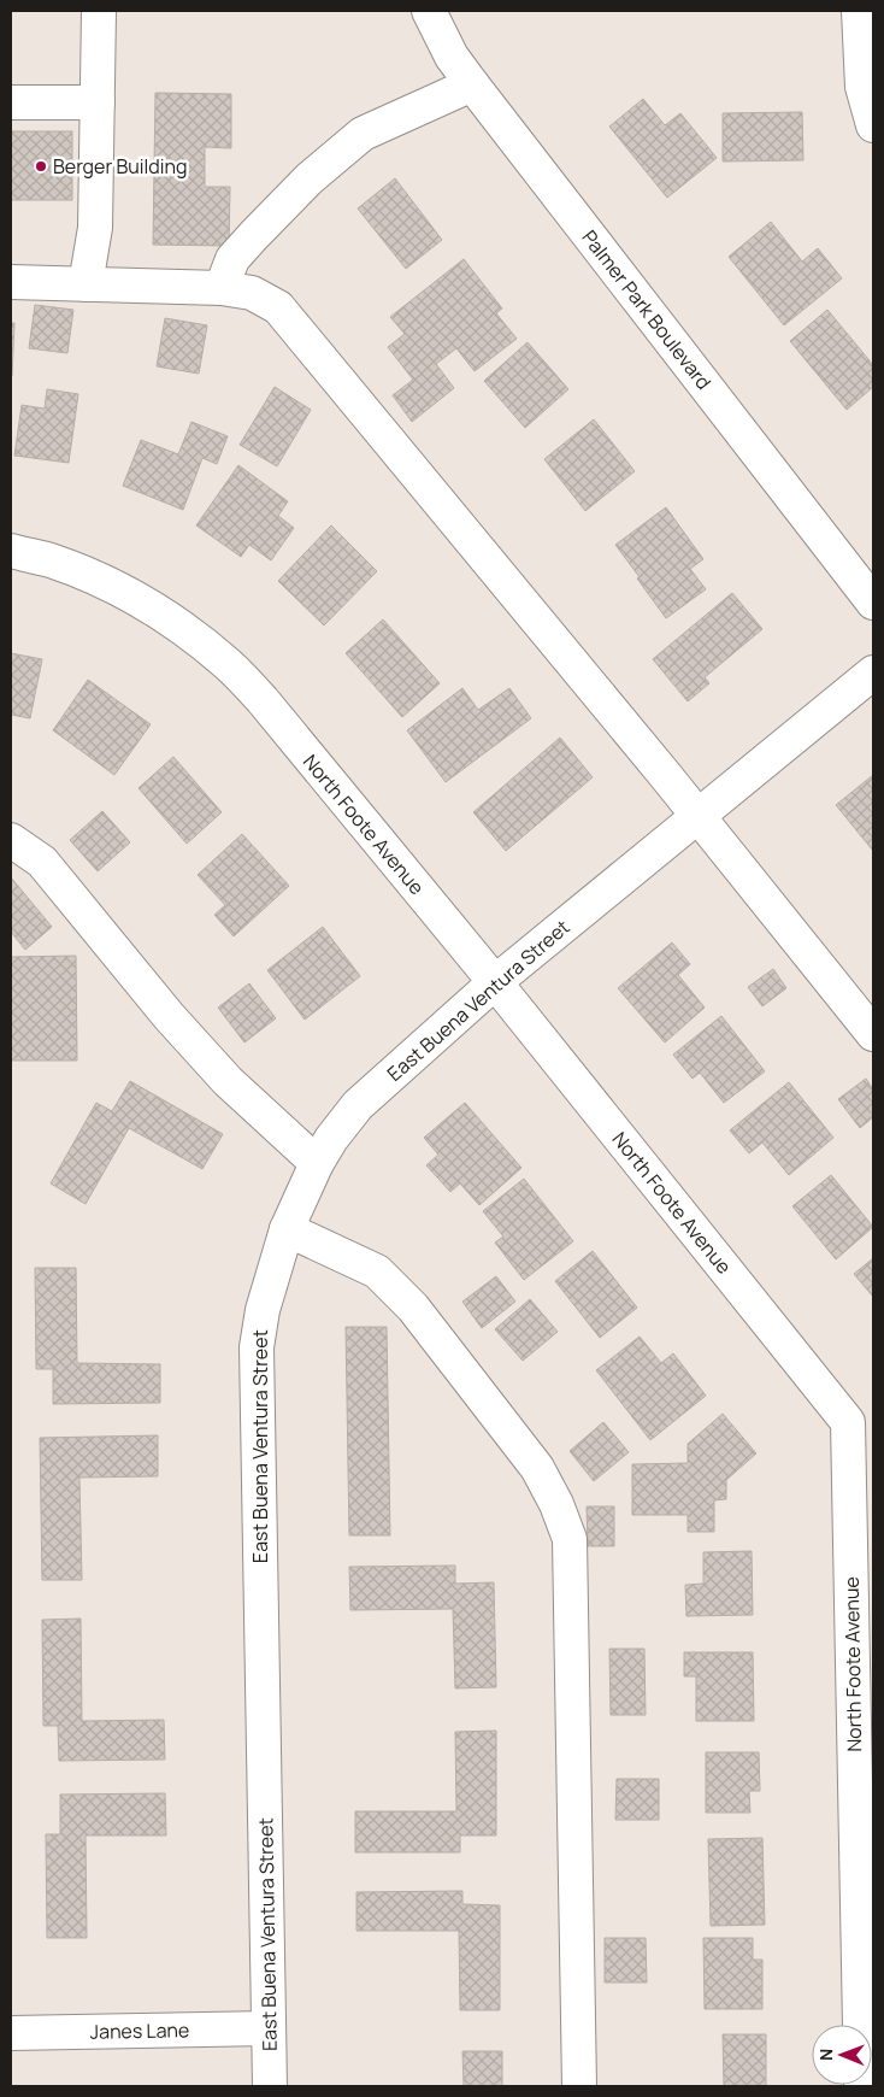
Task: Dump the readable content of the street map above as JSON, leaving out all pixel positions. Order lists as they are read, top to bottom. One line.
{"streets":{"street":["Palmer Park Boulevard","North Foote Avenue","East Buena Ventura Street","Janes Lane"]},"crossings":[["North Foote Avenue","East Buena Ventura Street"],["East Buena Ventura Street","Janes Lane"]],"places":["Berger Building"],"north":"left"}
